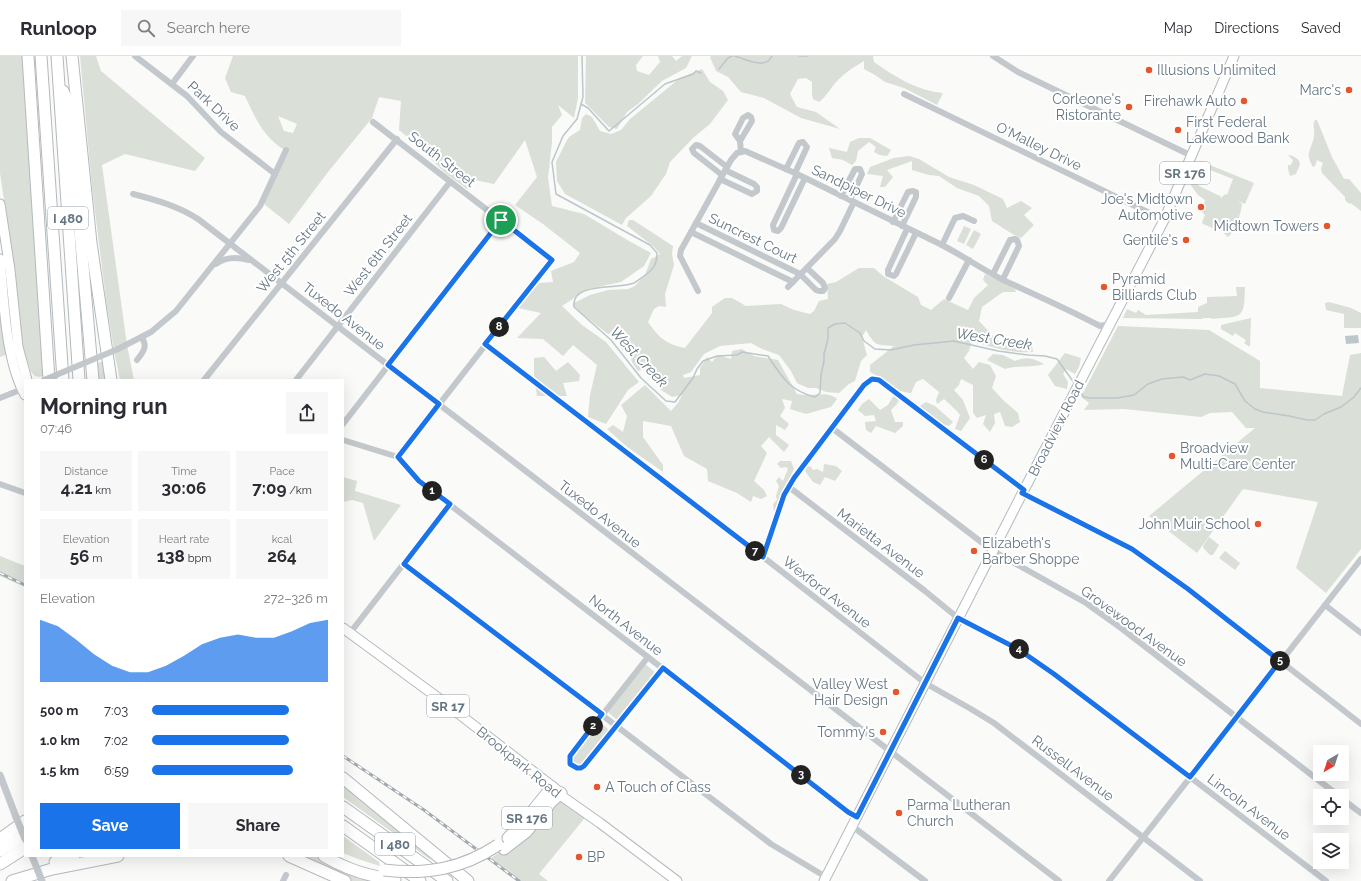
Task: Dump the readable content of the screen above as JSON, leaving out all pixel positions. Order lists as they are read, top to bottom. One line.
{"streets":{"highway":["SR 176","I 480"],"main road":["Broadview Road","SR 17","Brookpark Road"],"street":["Park Drive","O'Malley Drive","South Street","Sandpiper Drive","Suncrest Court","West 5th Street","West 6th Street","Tuxedo Avenue","Marietta Avenue","Wexford Avenue","North Avenue","Grovewood Avenue","Russell Avenue","Lincoln Avenue"]},"crossings":[["O'Malley Drive","Broadview Road"],["South Street","West 5th Street"],["South Street","West 6th Street"],["South Street","Wexford Avenue"],["SR 176","Brookpark Road"],["Sandpiper Drive","Broadview Road"],["West 5th Street","Tuxedo Avenue"],["West 6th Street","Tuxedo Avenue"],["Tuxedo Avenue","Broadview Road"],["Broadview Road","Marietta Avenue"],["Broadview Road","Wexford Avenue"],["Broadview Road","North Avenue"],["Broadview Road","Grovewood Avenue"],["Broadview Road","Russell Avenue"],["Broadview Road","Lincoln Avenue"],["Marietta Avenue","Lincoln Avenue"],["Wexford Avenue","Russell Avenue"]],"water":["West Creek"],"places":["Illusions Unlimited","Marc's","Firehawk Auto","Corleone's Ristorante","First Federal Lakewood Bank","Joe's Midtown Automotive","Midtown Towers","Gentile's","Pyramid Billiards Club","Broadview Multi-Care Center","John Muir School","Elizabeth's Barber Shoppe","Valley West Hair Design","Tommy's","A Touch of Class","Parma Lutheran Church","BP"],"north":"bottom left","page":{"header":"Runloop","search":"Search here","nav":["Map","Directions","Saved"],"pins":["8","6","1","7","4","5","2","3"],"heading":["Morning run","07:46"],"stats":[["Distance","4.21 km"],["Time","30:06"],["Pace","7:09 /km"],["Elevation","56 m"],["Heart rate","138 bpm"],["kcal","264"]],"chart":["Elevation","272–326 m"],"list":[{"name":"500 m","note":"7:03"},{"name":"1.0 km","note":"7:02"},{"name":"1.5 km","note":"6:59"}],"buttons":["Save","Share"]}}
